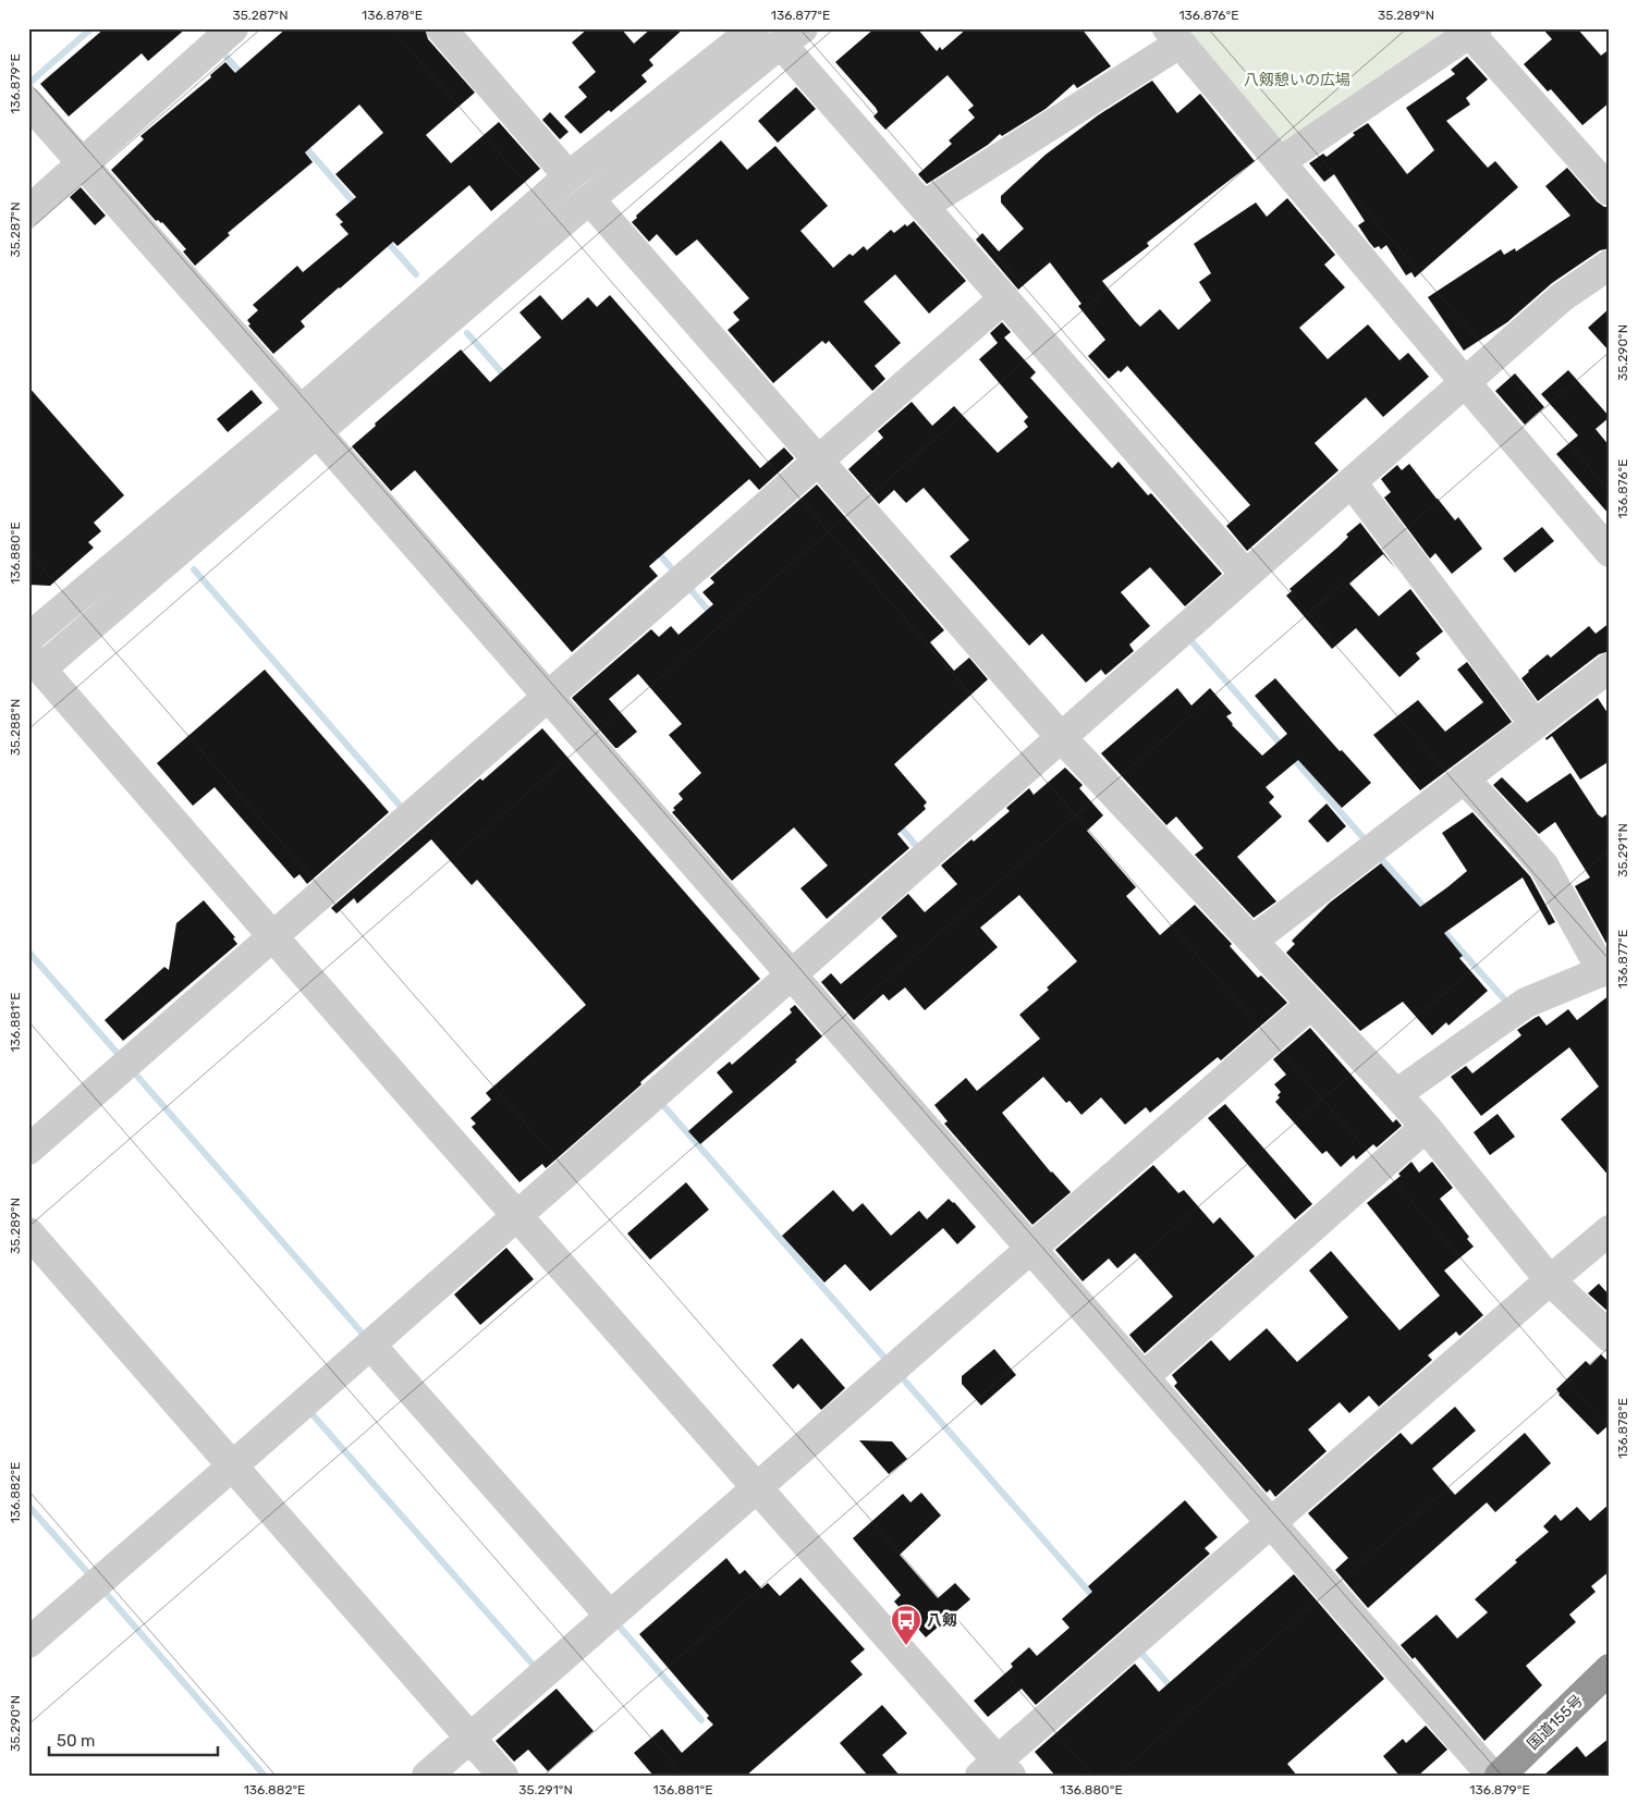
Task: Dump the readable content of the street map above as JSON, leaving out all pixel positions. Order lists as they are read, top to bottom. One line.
{"streets":{"highway":["国道155号"]},"parks":["八剱憩いの広場"],"places":{"bus stop":["八剱"]},"scale_bar":"50 m","coordinates":["35.287°N","136.878°E","136.877°E","136.876°E","35.289°N","136.879°E","35.290°N","136.880°E","35.288°N","35.291°N","136.881°E","136.882°E"]}
